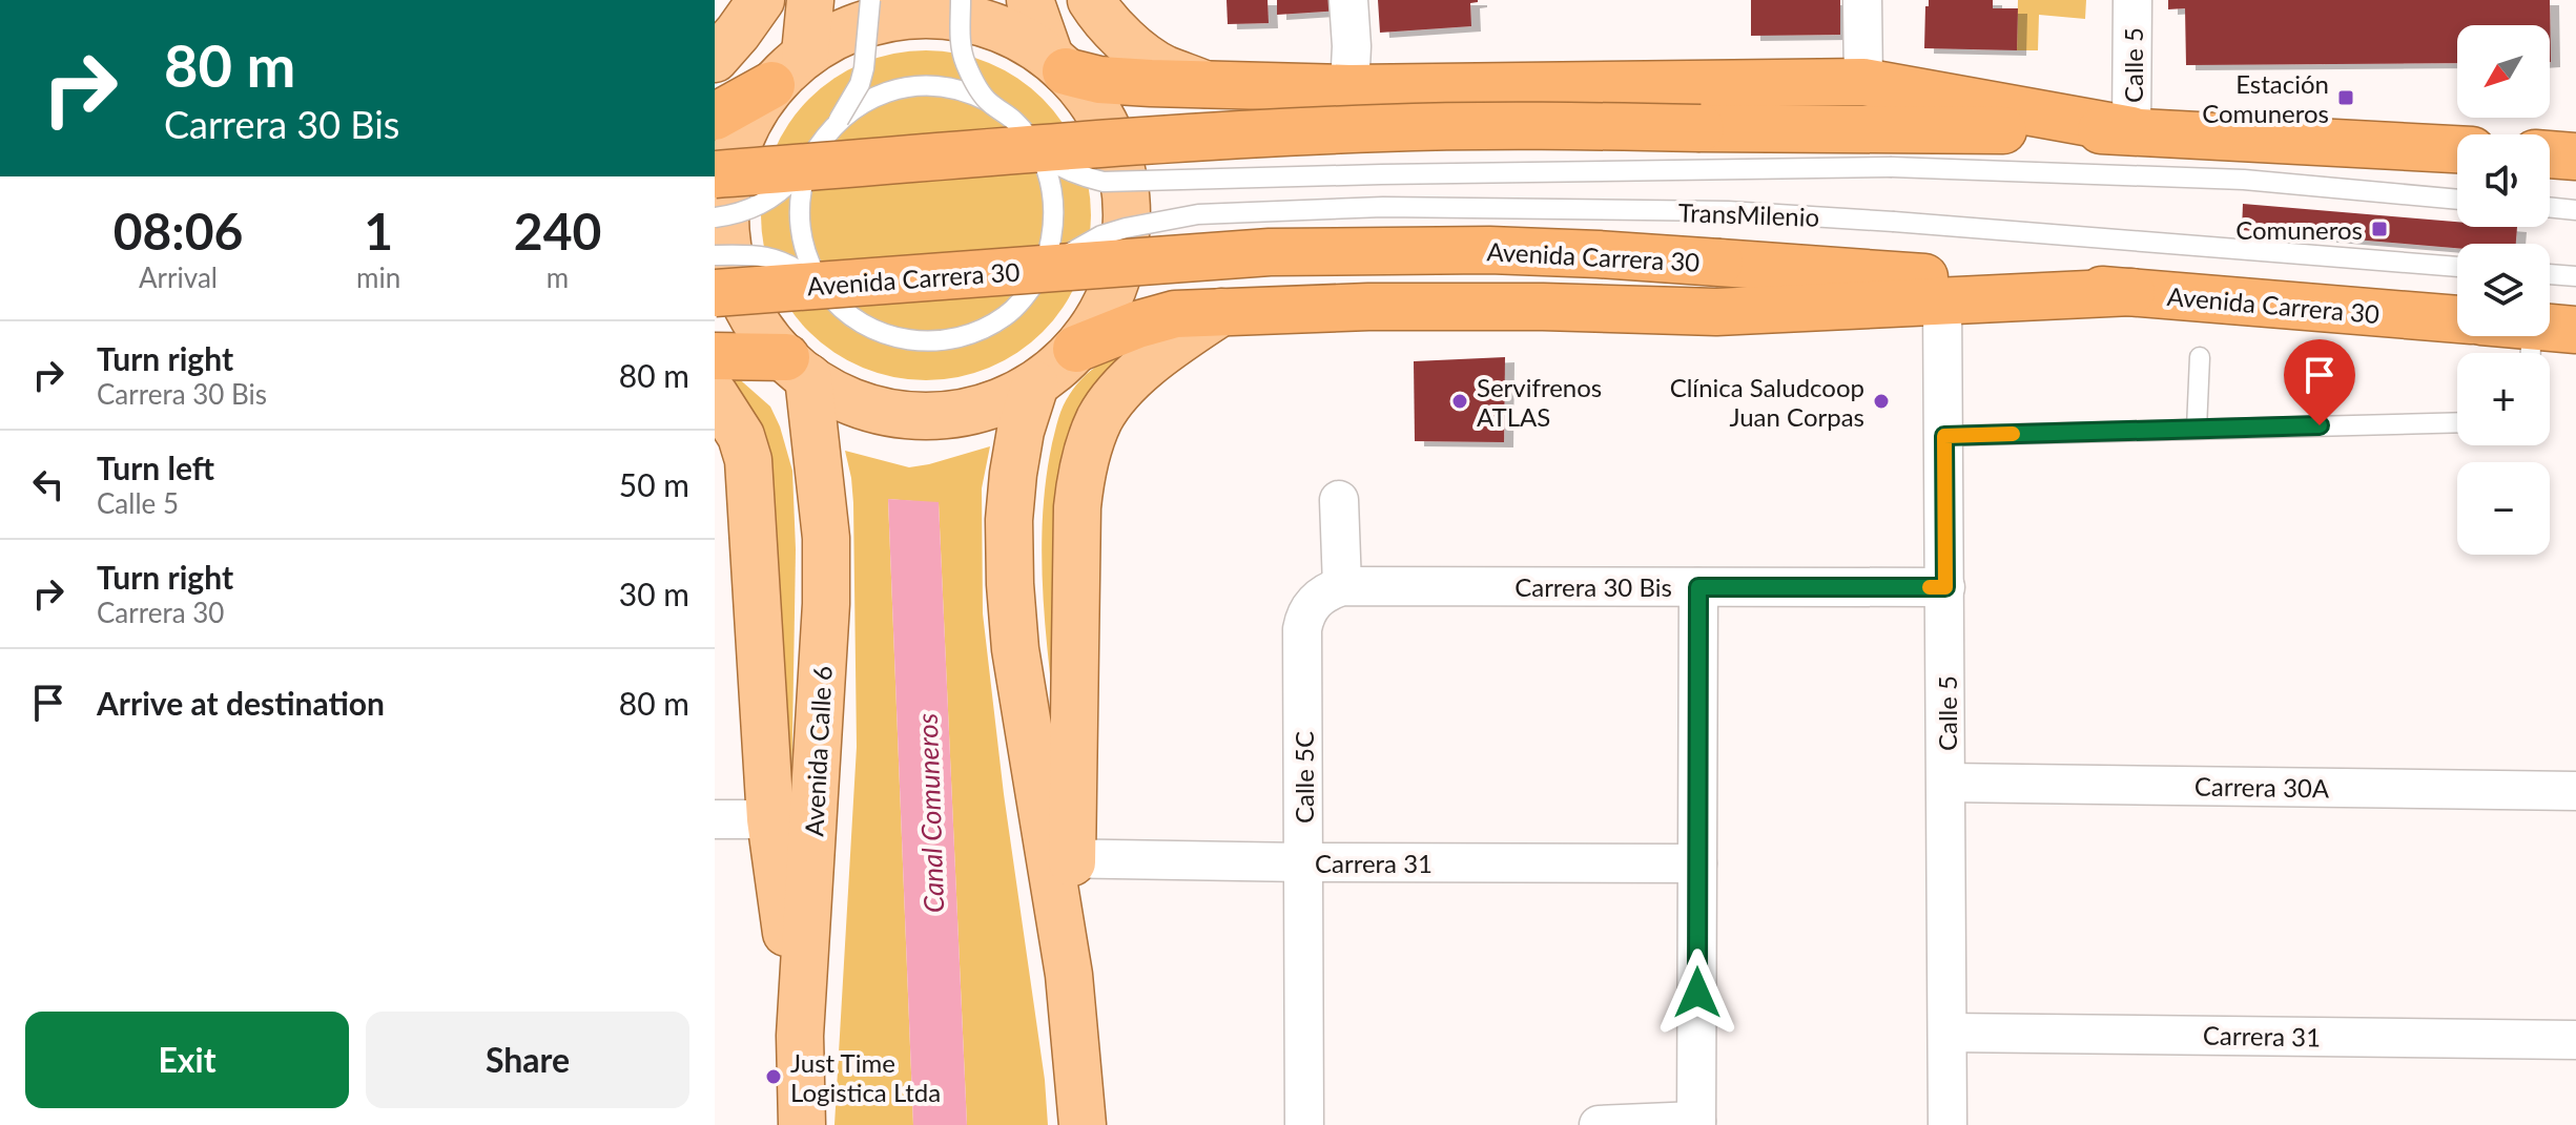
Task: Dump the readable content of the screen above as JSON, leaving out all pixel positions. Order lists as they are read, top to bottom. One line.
{"streets":{"highway":["Avenida Carrera 30"],"main road":["Avenida Calle 6"],"street":["Calle 5","Carrera 30 Bis","Calle 5C","Carrera 30A","Carrera 31"],"lane":["TransMilenio"]},"crossings":[["Calle 5","Carrera 30 Bis"],["Calle 5","Carrera 30A"],["Calle 5","Carrera 31"],["Carrera 30 Bis","Calle 5C"],["Calle 5C","Carrera 31"]],"water":["Canal Comuneros"],"places":{"transit":["Estación Comuneros","Comuneros"],"other":["Servifrenos ATLAS","Clínica Saludcoop Juan Corpas","Just Time Logistica Ltda"]},"north":"bottom left","page":{"turn":["80 m","Carrera 30 Bis"],"map_buttons":["+","−"],"eta":["08:06","Arrival","1","min","240","m"],"list":[{"name":"Turn right","note":"Carrera 30 Bis","value":"80 m"},{"name":"Turn left","note":"Calle 5","value":"50 m"},{"name":"Turn right","note":"Carrera 30","value":"30 m"},{"name":"Arrive at destination","value":"80 m"}],"buttons":["Exit","Share"]}}
